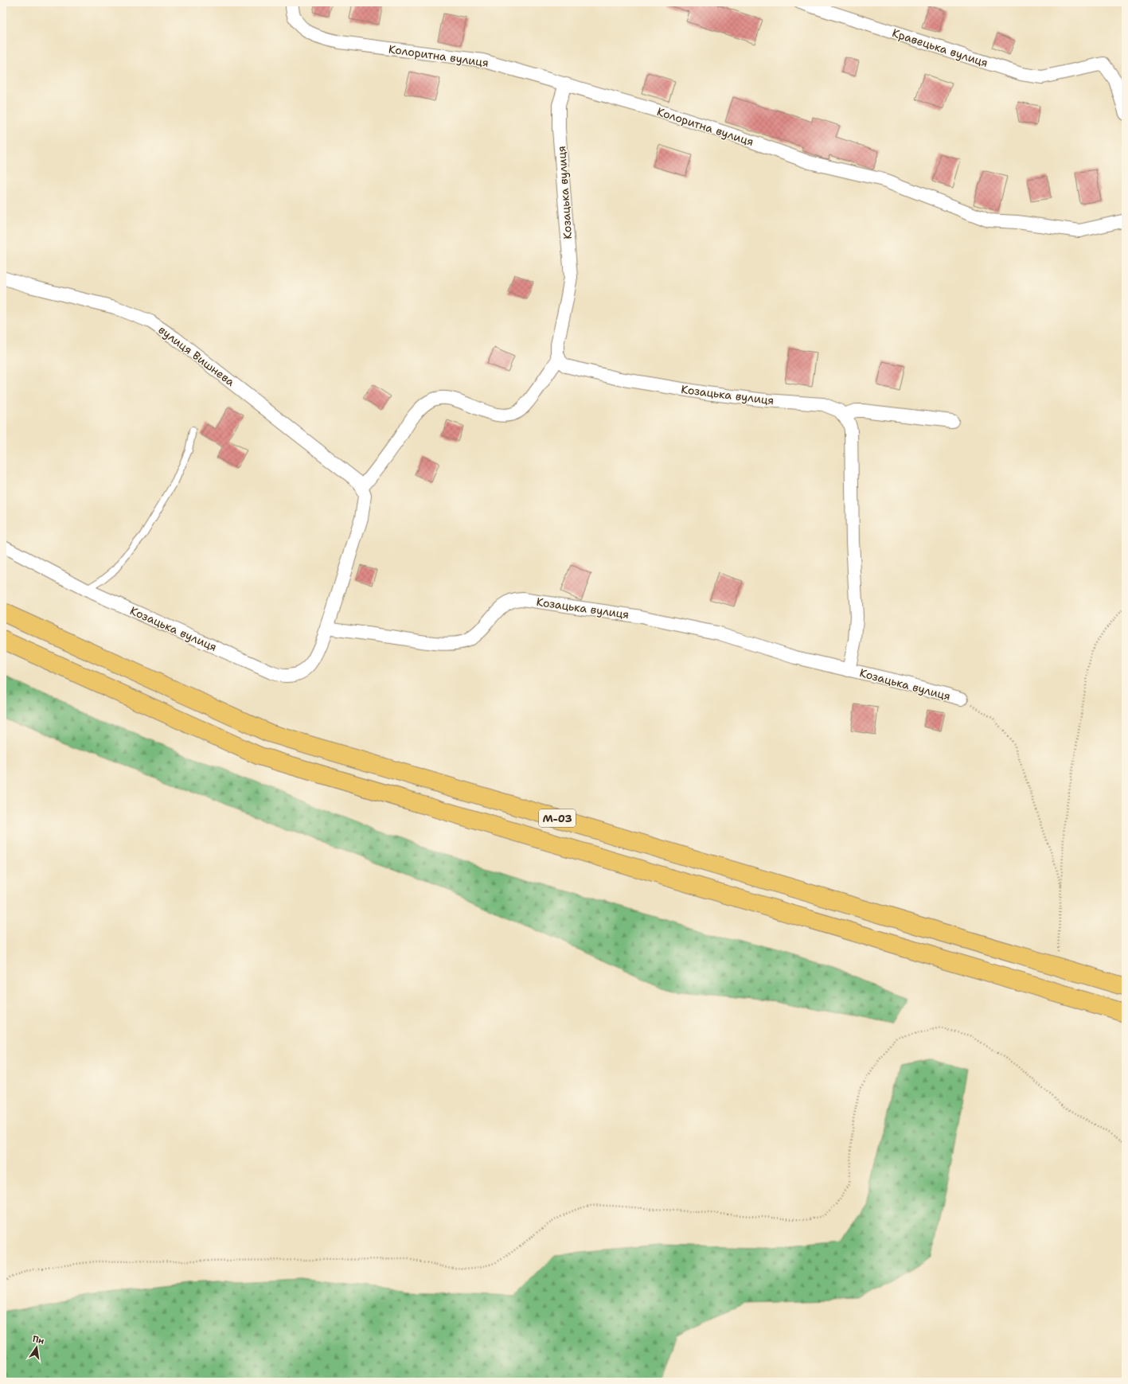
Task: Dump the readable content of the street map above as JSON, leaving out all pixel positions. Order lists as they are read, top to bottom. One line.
{"streets":{"highway":["М-03"],"street":["Кравецька вулиця","Колоритна вулиця","Козацька вулиця","вулиця Вишнева"]},"crossings":[["Колоритна вулиця","Козацька вулиця"],["Козацька вулиця","вулиця Вишнева"]],"north":"top"}
